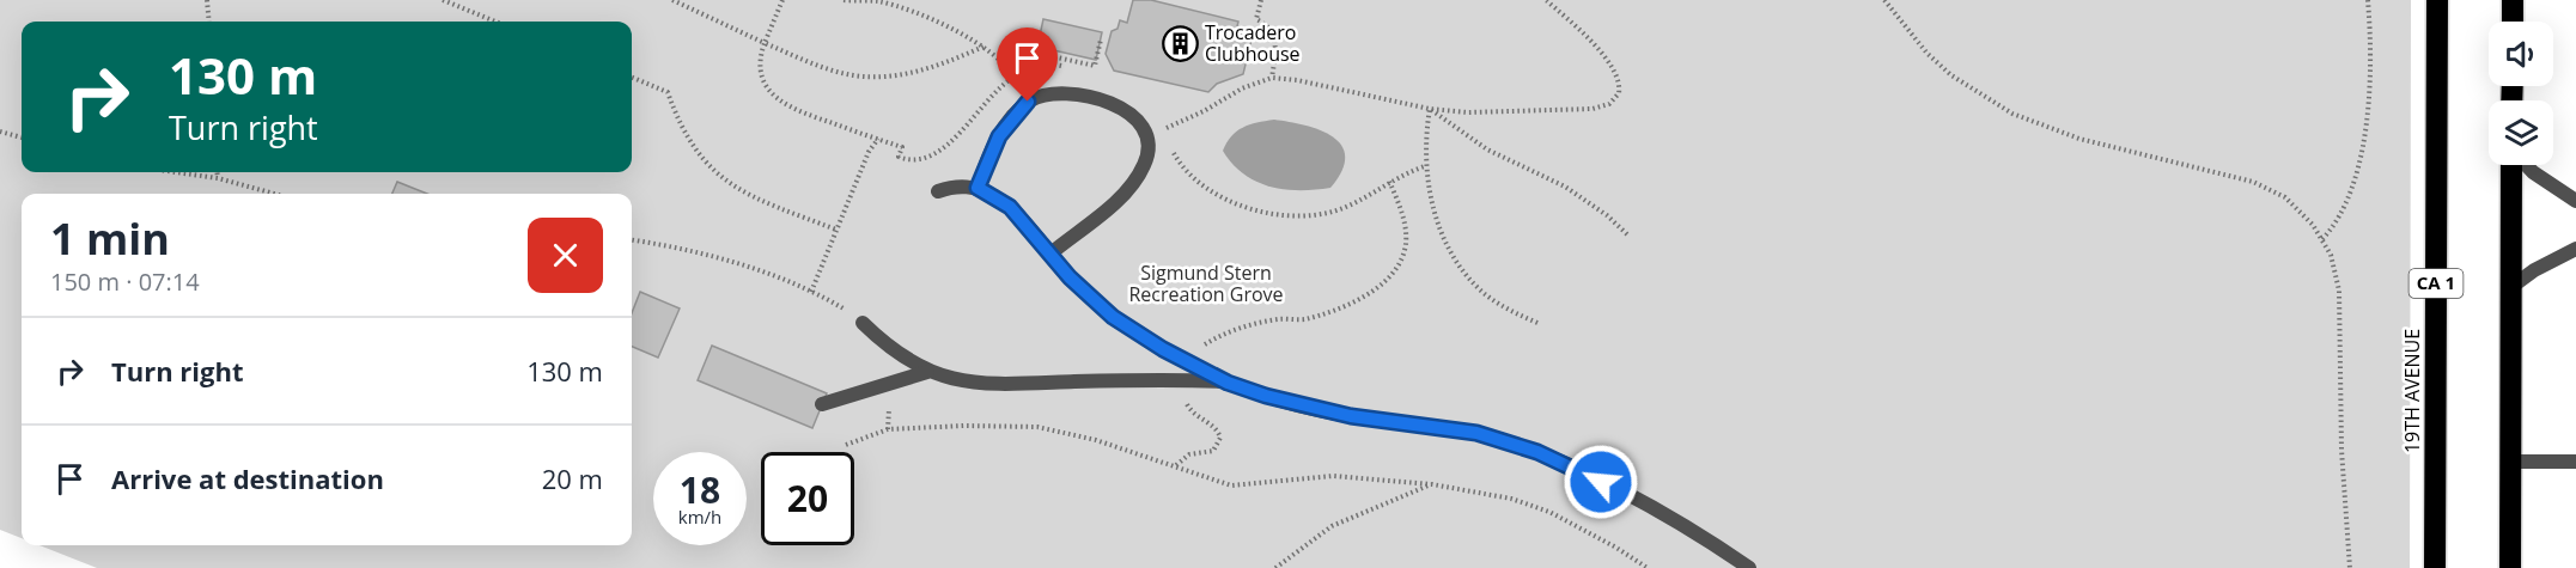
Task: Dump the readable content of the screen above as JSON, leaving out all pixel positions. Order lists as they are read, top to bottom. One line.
{"streets":{"highway":["CA 1","19TH AVENUE"]},"parks":["Sigmund Stern Recreation Grove"],"places":{"building":["Trocadero Clubhouse"]},"page":{"turn":["130 m","Turn right"],"heading":["1 min","150 m · 07:14"],"list":[{"name":"Turn right","value":"130 m"},{"name":"Arrive at destination","value":"20 m"}],"speed":"18 km/h","limit":"20"}}
